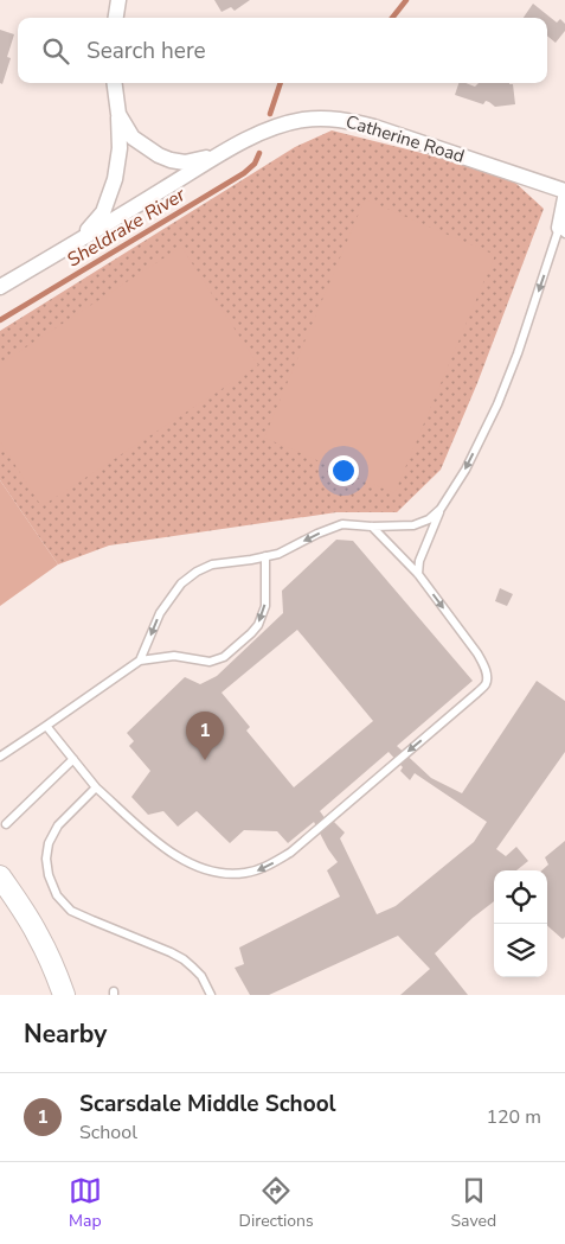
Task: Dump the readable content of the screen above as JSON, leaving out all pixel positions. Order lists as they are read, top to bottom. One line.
{"streets":{"street":["Catherine Road"]},"water":["Sheldrake River"],"page":{"search":"Search here","pins":"1","heading":"Nearby","list":[{"mark":"1","name":"Scarsdale Middle School","note":"School","value":"120 m"}],"nav":["Map","Directions","Saved"]}}
